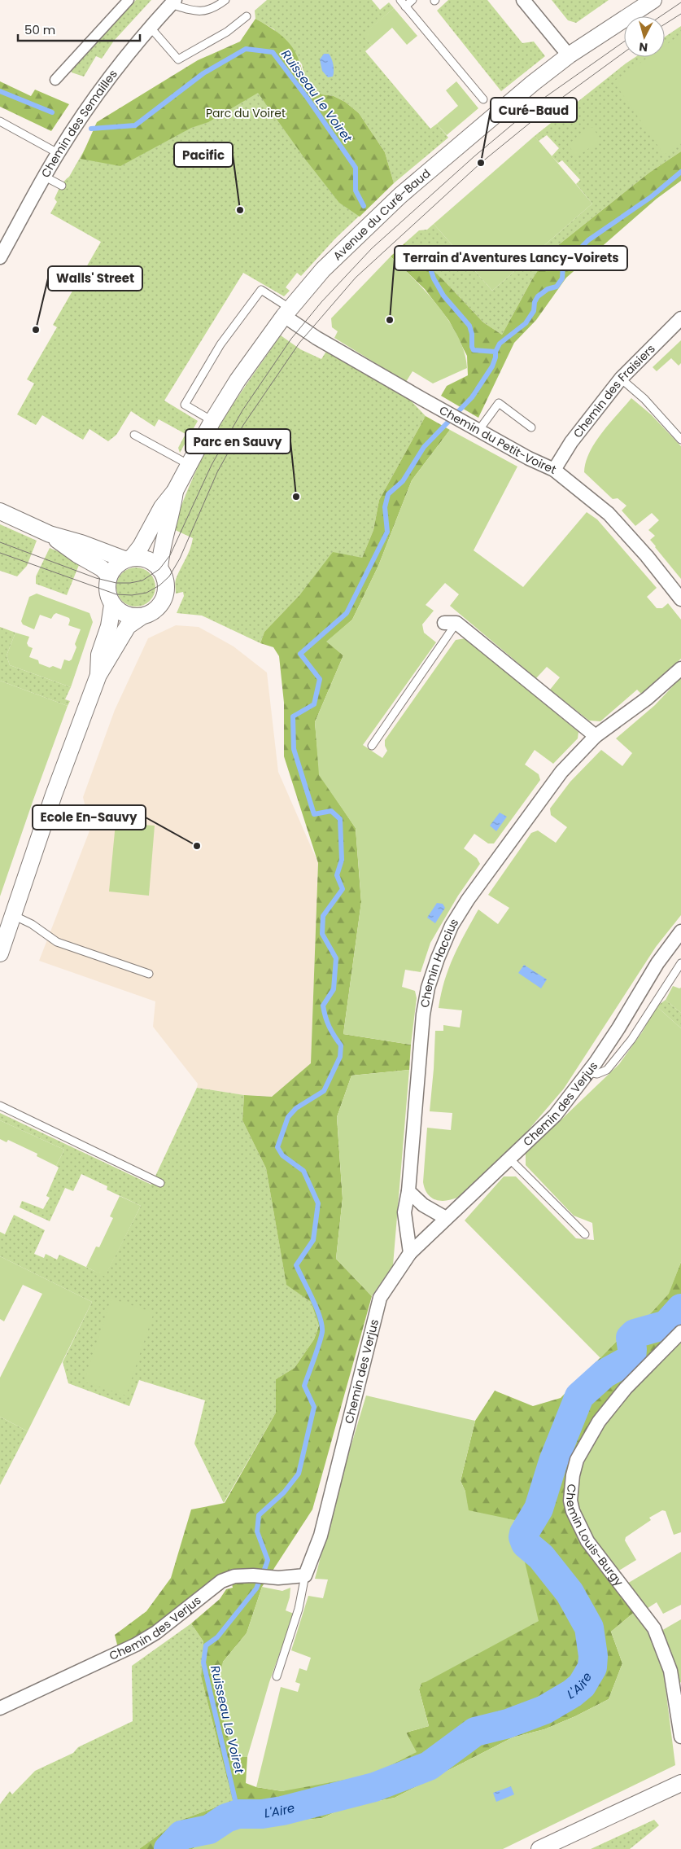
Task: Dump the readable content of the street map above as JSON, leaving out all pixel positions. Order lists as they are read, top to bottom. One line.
{"streets":{"street":["Chemin des Semailles","Avenue du Curé-Baud","Chemin des Fraisiers","Chemin du Petit-Voiret","Chemin Haccius","Chemin des Verjus","Chemin Louis-Burgy"]},"crossings":[["Avenue du Curé-Baud","Chemin du Petit-Voiret"],["Chemin des Fraisiers","Chemin du Petit-Voiret"],["Chemin Haccius","Chemin des Verjus"]],"water":["Ruisseau Le Voiret","L'Aire"],"parks":["Parc du Voiret"],"places":["Curé-Baud","Pacific","Terrain d'Aventures Lancy-Voirets","Walls' Street","Parc en Sauvy","Ecole En-Sauvy"],"scale_bar":"50 m","north":"bottom"}
